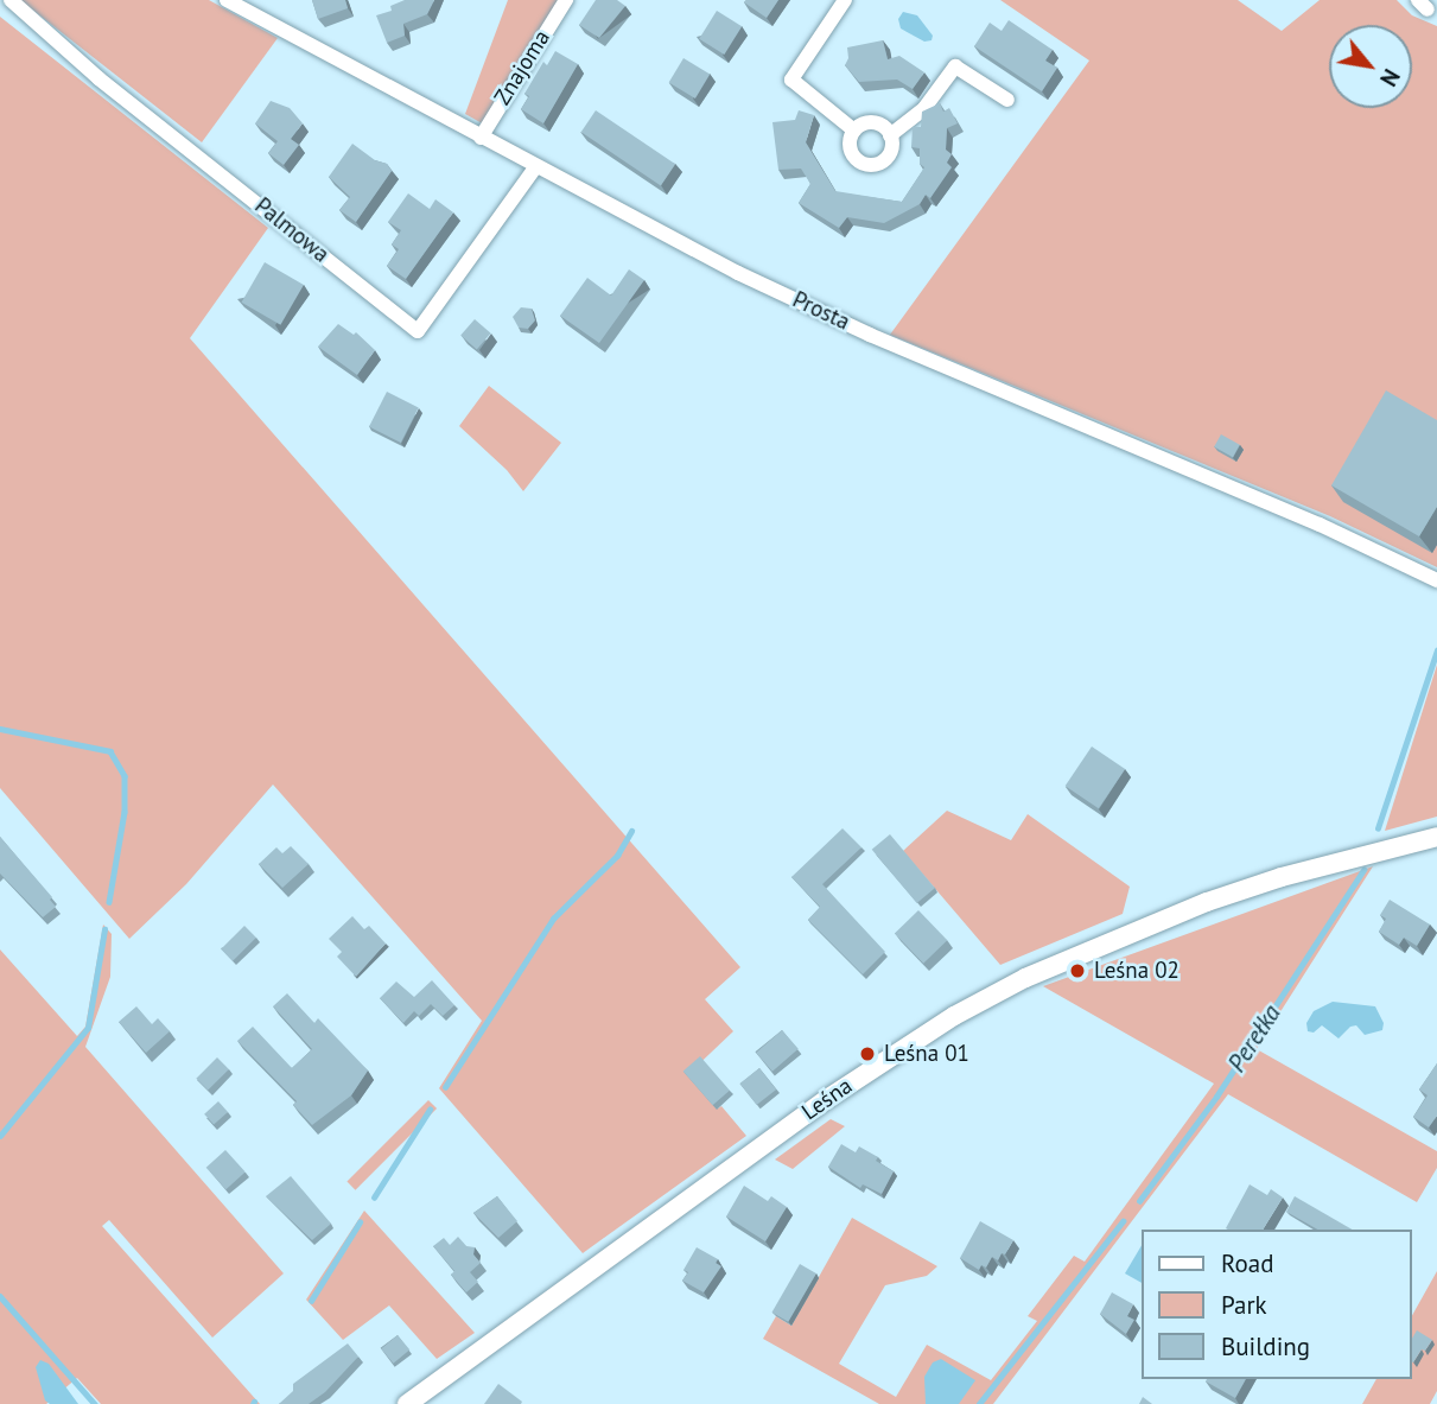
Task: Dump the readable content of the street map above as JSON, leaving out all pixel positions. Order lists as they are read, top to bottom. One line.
{"streets":{"street":["Znajoma","Palmowa","Prosta","Leśna"]},"crossings":[["Znajoma","Prosta"],["Palmowa","Prosta"]],"water":["Perełka"],"places":["Leśna 02","Leśna 01"],"legend":["Road","Park","Building"],"north":"bottom right"}
